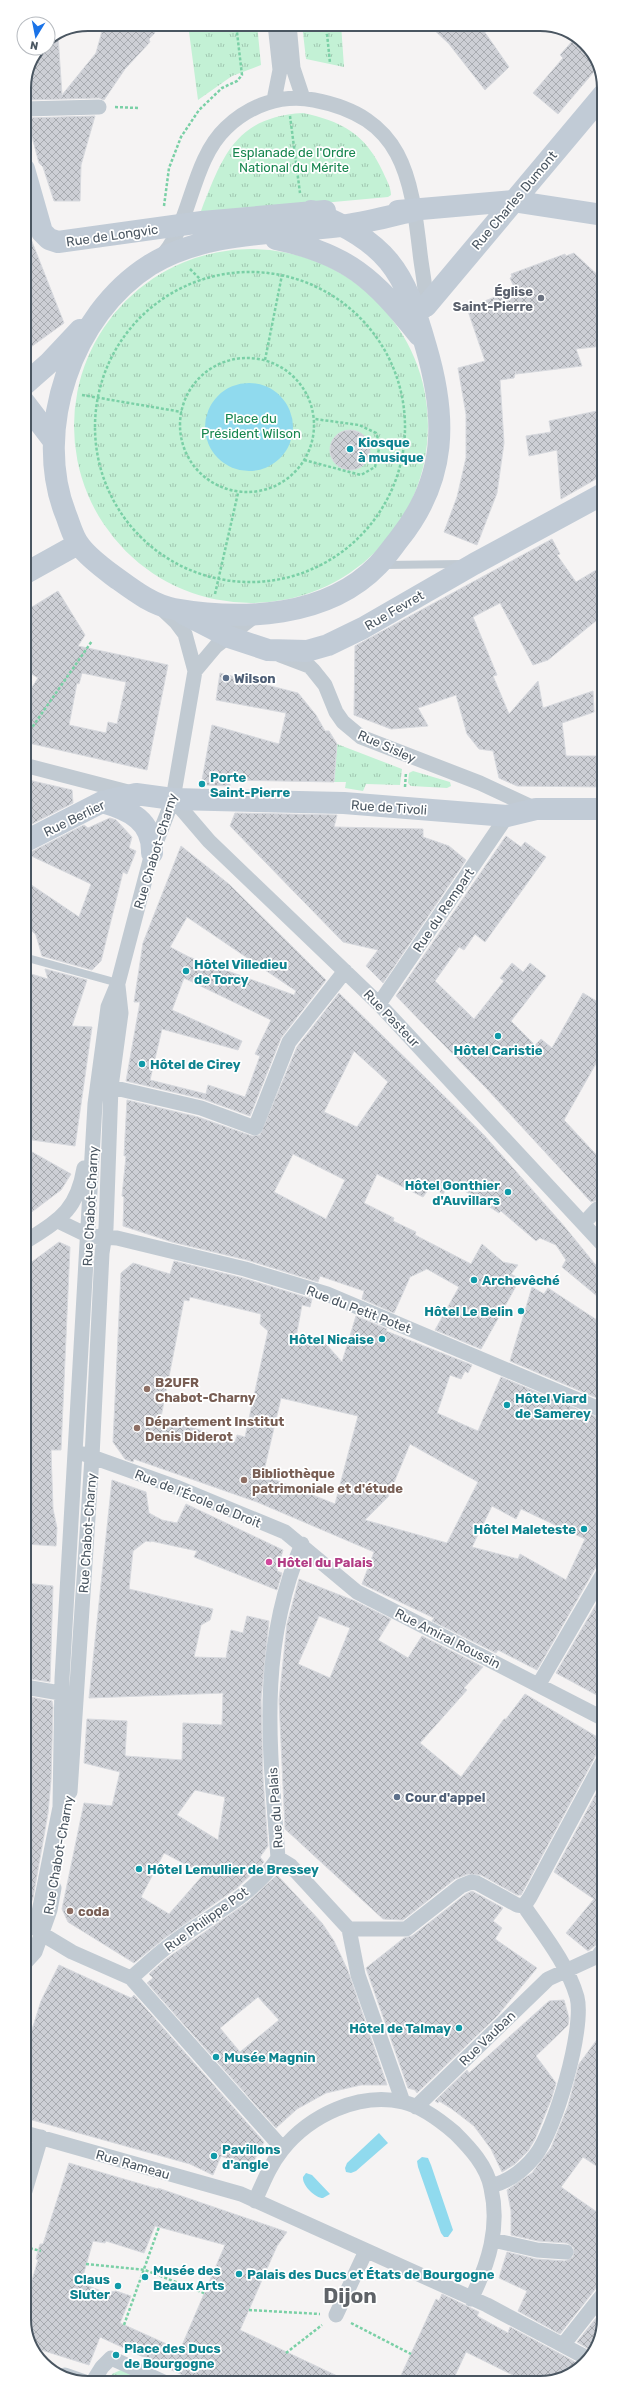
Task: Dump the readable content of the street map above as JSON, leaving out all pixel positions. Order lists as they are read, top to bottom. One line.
{"streets":{"main road":["Rue Charles Dumont","Rue de Longvic","Rue Fevret","Rue de Tivoli","Rue Berlier"],"street":["Rue Sisley","Rue Chabot-Charny","Rue du Rempart","Rue Pasteur","Rue du Petit Potet","Rue de l'École de Droit","Rue Amiral Roussin","Rue du Palais","Rue Philippe Pot","Rue Vauban","Rue Rameau"]},"crossings":[["Rue Fevret","Rue Sisley"],["Rue Fevret","Rue Chabot-Charny"],["Rue Sisley","Rue de Tivoli"],["Rue de Tivoli","Rue Berlier"],["Rue de Tivoli","Rue Chabot-Charny"],["Rue de Tivoli","Rue du Rempart"],["Rue de Tivoli","Rue Pasteur"],["Rue Berlier","Rue Chabot-Charny"],["Rue Berlier","Rue Pasteur"],["Rue Chabot-Charny","Rue Pasteur"],["Rue Chabot-Charny","Rue du Petit Potet"],["Rue Chabot-Charny","Rue de l'École de Droit"],["Rue du Rempart","Rue Pasteur"],["Rue de l'École de Droit","Rue Amiral Roussin"],["Rue de l'École de Droit","Rue du Palais"],["Rue Amiral Roussin","Rue du Palais"],["Rue du Palais","Rue Philippe Pot"]],"districts":["Dijon"],"parks":["Esplanade de l'Ordre National du Mérite","Place du Président Wilson"],"places":["Église Saint-Pierre","Kiosque à musique","Wilson","Porte Saint-Pierre","Hôtel Villedieu de Torcy","Hôtel Caristie","Hôtel de Cirey","Hôtel Gonthier d'Auvillars","Archevêché","Hôtel Le Belin","Hôtel Nicaise","B2UFR Chabot-Charny","Hôtel Viard de Samerey","Département Institut Denis Diderot","Bibliothèque patrimoniale et d'étude","Hôtel Maleteste","Hôtel du Palais","Cour d'appel","Hôtel Lemullier de Bressey","coda","Hôtel de Talmay","Musée Magnin","Pavillons d'angle","Palais des Ducs et États de Bourgogne","Musée des Beaux Arts","Claus Sluter","Place des Ducs de Bourgogne"],"north":"bottom"}
